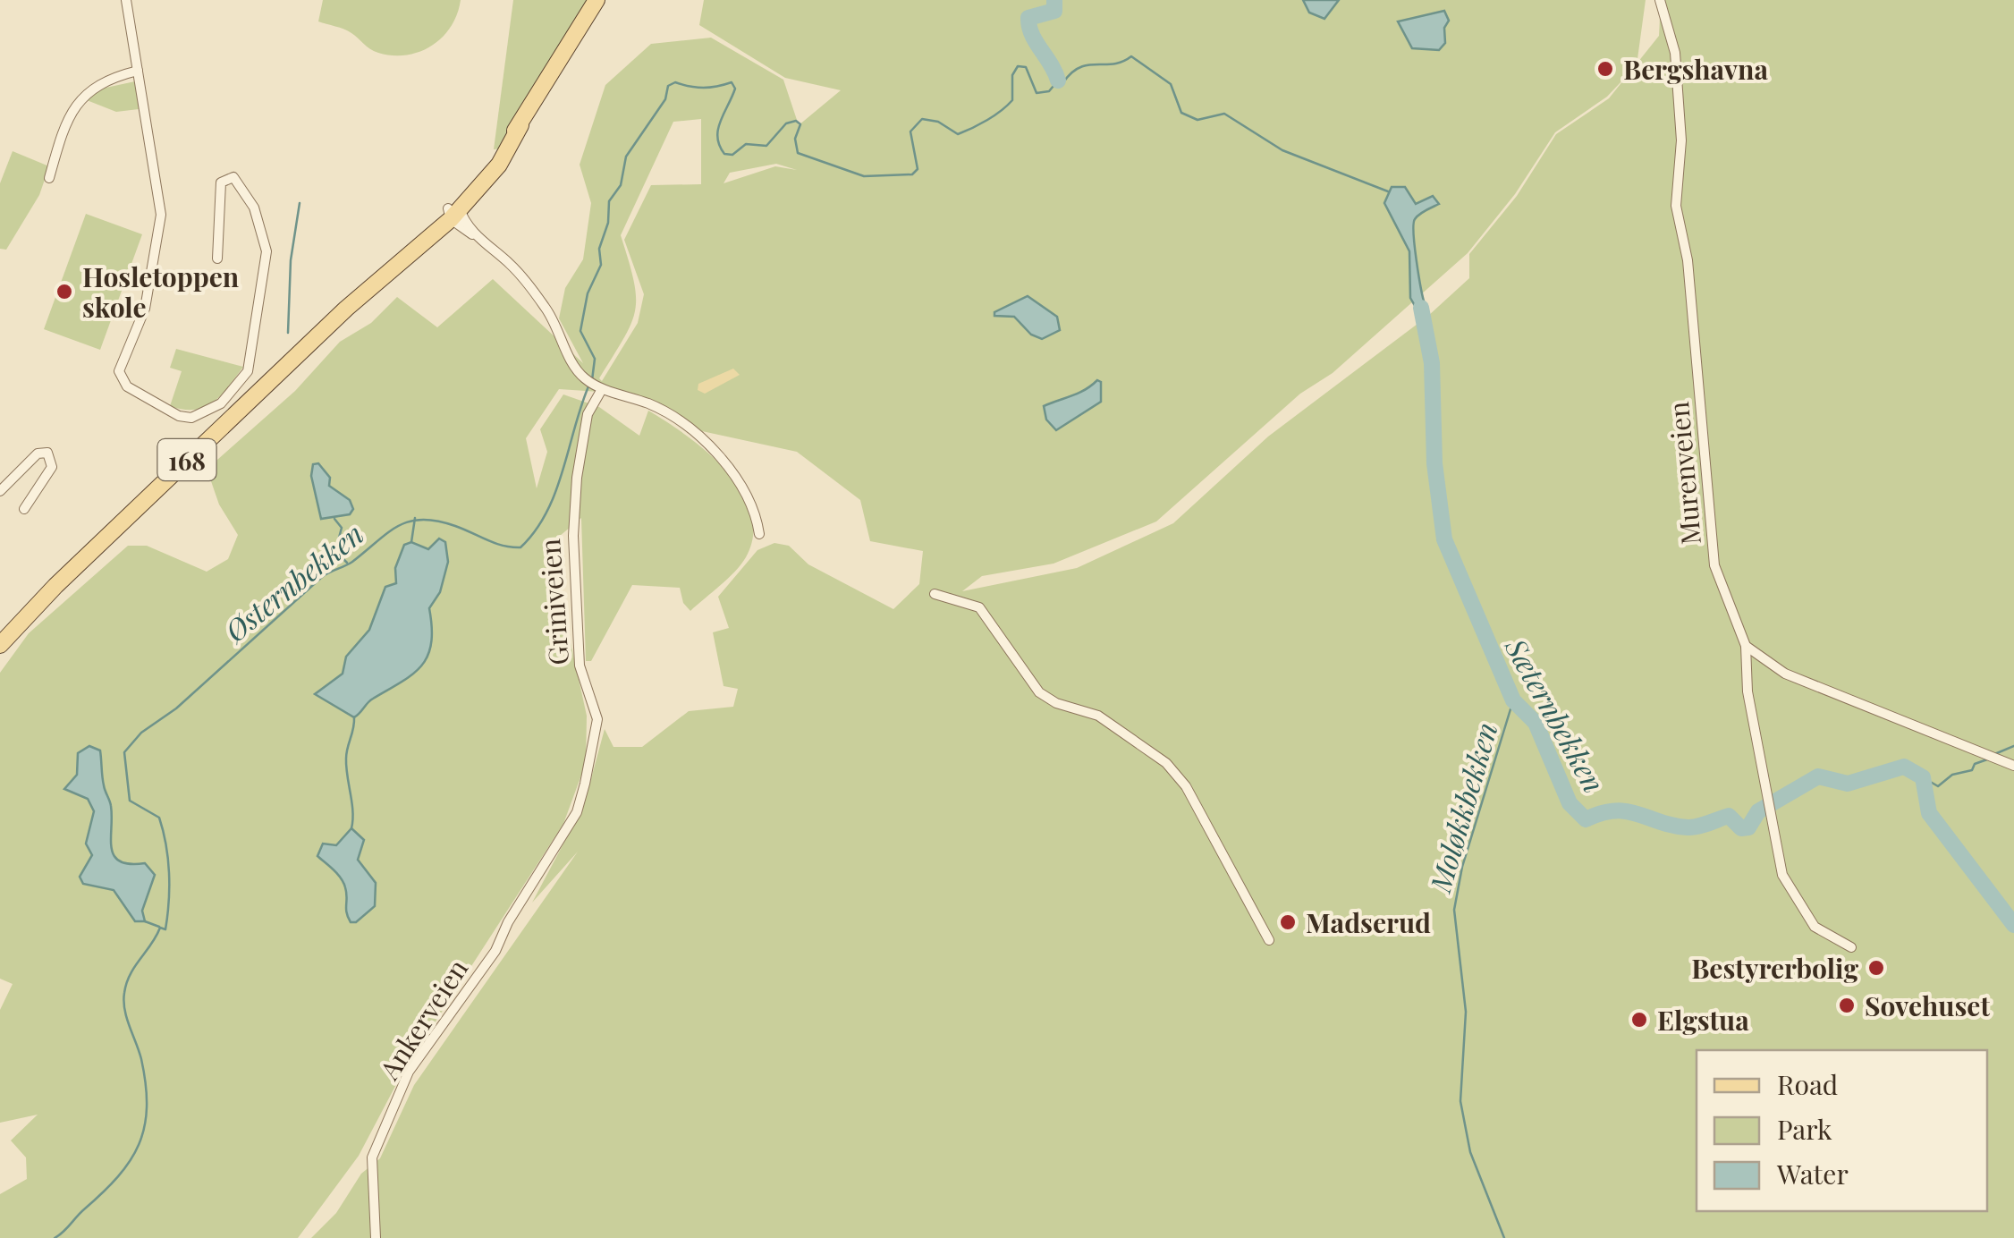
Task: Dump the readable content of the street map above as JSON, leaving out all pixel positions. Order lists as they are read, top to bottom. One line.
{"streets":{"main road":["168"],"street":["Murenveien","Griniveien","Ankerveien"]},"crossings":[["Griniveien","Ankerveien"]],"water":["Østernbekken","Sæternbekken","Moløkkbekken"],"places":["Bergshavna","Hosletoppen skole","Madserud","Bestyrerbolig","Sovehuset","Elgstua"],"legend":["Road","Park","Water"]}
